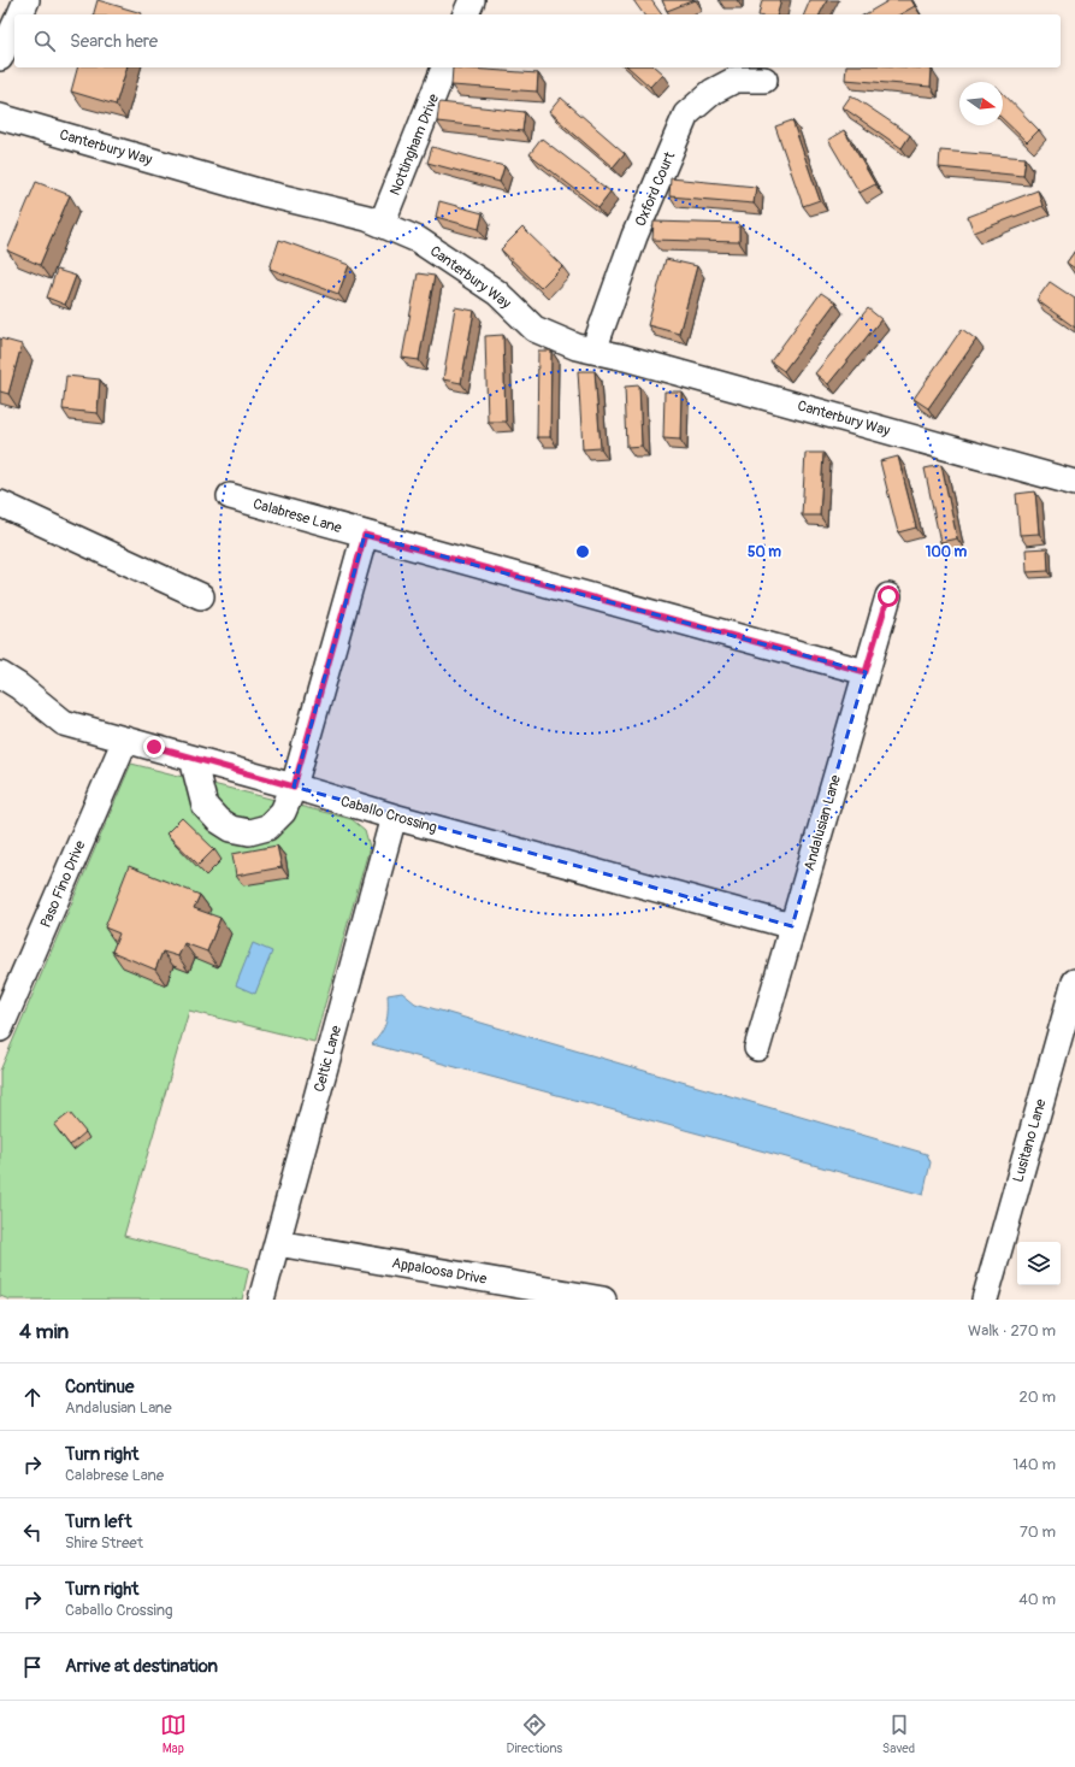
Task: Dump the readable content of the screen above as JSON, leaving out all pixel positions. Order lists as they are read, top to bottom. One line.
{"streets":{"street":["Nottingham Drive","Canterbury Way","Oxford Court","Calabrese Lane","Caballo Crossing","Andalusian Lane","Paso Fino Drive","Celtic Lane","Lusitano Lane","Appaloosa Drive"]},"crossings":[["Nottingham Drive","Canterbury Way"],["Canterbury Way","Oxford Court"],["Calabrese Lane","Andalusian Lane"],["Caballo Crossing","Andalusian Lane"],["Caballo Crossing","Paso Fino Drive"],["Caballo Crossing","Celtic Lane"],["Celtic Lane","Appaloosa Drive"]],"north":"right","page":{"search":"Search here","heading":["4 min","Walk · 270 m"],"list":[["Continue","Andalusian Lane","20 m"],["Turn right","Calabrese Lane","140 m"],["Turn left","Shire Street","70 m"],["Turn right","Caballo Crossing","40 m"],"Arrive at destination"],"nav":["Map","Directions","Saved"]},"rings":["50 m","100 m"]}
